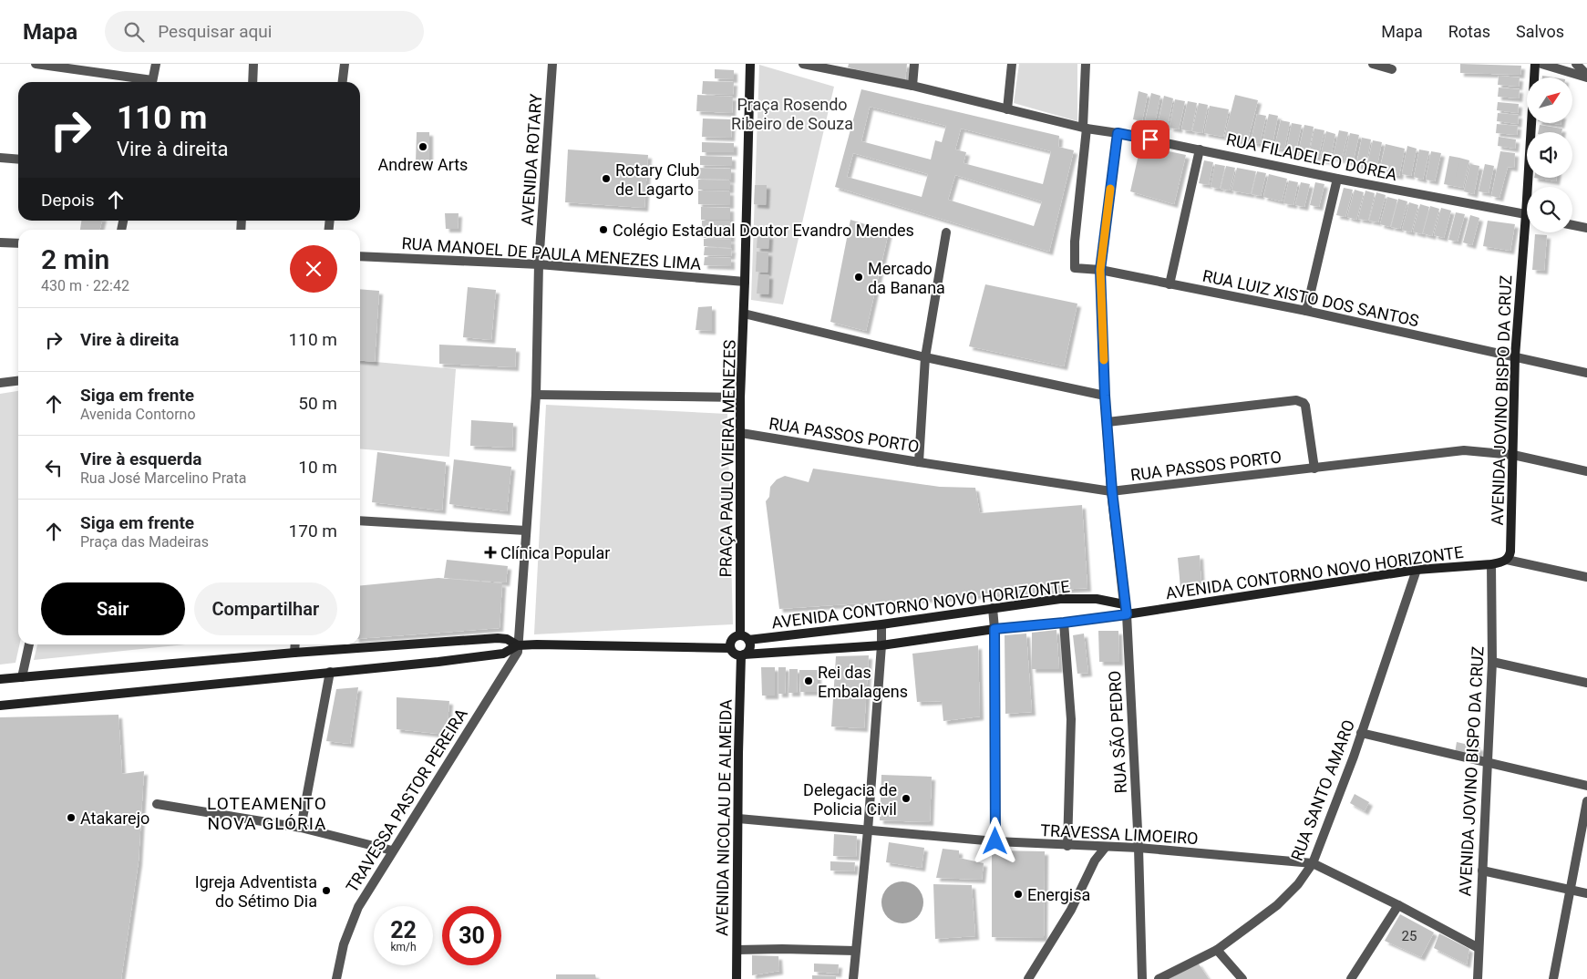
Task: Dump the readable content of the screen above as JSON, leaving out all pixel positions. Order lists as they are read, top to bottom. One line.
{"streets":{"main road":["AVENIDA JOVINO BISPO DA CRUZ","PRAÇA PAULO VIEIRA MENEZES","AVENIDA CONTORNO NOVO HORIZONTE","AVENIDA NICOLAU DE ALMEIDA"],"street":["RUA FILADELFO DÓREA","AVENIDA ROTARY","RUA MANOEL DE PAULA MENEZES LIMA","RUA LUIZ XISTO DOS SANTOS","RUA PASSOS PORTO","RUA SÃO PEDRO","RUA SANTO AMARO","TRAVESSA PASTOR PEREIRA","TRAVESSA LIMOEIRO"]},"crossings":[["RUA FILADELFO DÓREA","RUA LUIZ XISTO DOS SANTOS"],["RUA FILADELFO DÓREA","RUA SÃO PEDRO"],["AVENIDA ROTARY","RUA MANOEL DE PAULA MENEZES LIMA"],["RUA MANOEL DE PAULA MENEZES LIMA","PRAÇA PAULO VIEIRA MENEZES"],["RUA LUIZ XISTO DOS SANTOS","AVENIDA JOVINO BISPO DA CRUZ"],["RUA LUIZ XISTO DOS SANTOS","RUA SÃO PEDRO"],["AVENIDA JOVINO BISPO DA CRUZ","RUA PASSOS PORTO"],["AVENIDA JOVINO BISPO DA CRUZ","AVENIDA CONTORNO NOVO HORIZONTE"],["AVENIDA JOVINO BISPO DA CRUZ","TRAVESSA LIMOEIRO"],["RUA PASSOS PORTO","PRAÇA PAULO VIEIRA MENEZES"],["RUA PASSOS PORTO","RUA SÃO PEDRO"],["PRAÇA PAULO VIEIRA MENEZES","AVENIDA CONTORNO NOVO HORIZONTE"],["PRAÇA PAULO VIEIRA MENEZES","AVENIDA NICOLAU DE ALMEIDA"],["AVENIDA CONTORNO NOVO HORIZONTE","RUA SÃO PEDRO"],["AVENIDA CONTORNO NOVO HORIZONTE","RUA SANTO AMARO"],["AVENIDA CONTORNO NOVO HORIZONTE","AVENIDA NICOLAU DE ALMEIDA"],["RUA SÃO PEDRO","TRAVESSA LIMOEIRO"],["RUA SANTO AMARO","TRAVESSA LIMOEIRO"],["AVENIDA NICOLAU DE ALMEIDA","TRAVESSA LIMOEIRO"]],"districts":["LOTEAMENTO NOVA GLÓRIA"],"parks":["Praça Rosendo Ribeiro de Souza"],"places":{"other":["Andrew Arts","Rotary Club de Lagarto","Colégio Estadual Doutor Evandro Mendes","Mercado da Banana","Rei das Embalagens","Delegacia de Policia Civil","Atakarejo","Igreja Adventista do Sétimo Dia","Energisa"],"health":["Clínica Popular"]},"house_numbers":["25"],"north":"top right","page":{"header":"Mapa","search":"Pesquisar aqui","nav":["Mapa","Rotas","Salvos"],"turn":["110 m","Vire à direita"],"then":"Depois","heading":["2 min","430 m · 22:42"],"list":[{"name":"Vire à direita","value":"110 m"},{"name":"Siga em frente","note":"Avenida Contorno","value":"50 m"},{"name":"Vire à esquerda","note":"Rua José Marcelino Prata","value":"10 m"},{"name":"Siga em frente","note":"Praça das Madeiras","value":"170 m"}],"buttons":["Sair","Compartilhar"],"speed":"22 km/h","limit":"30"}}
